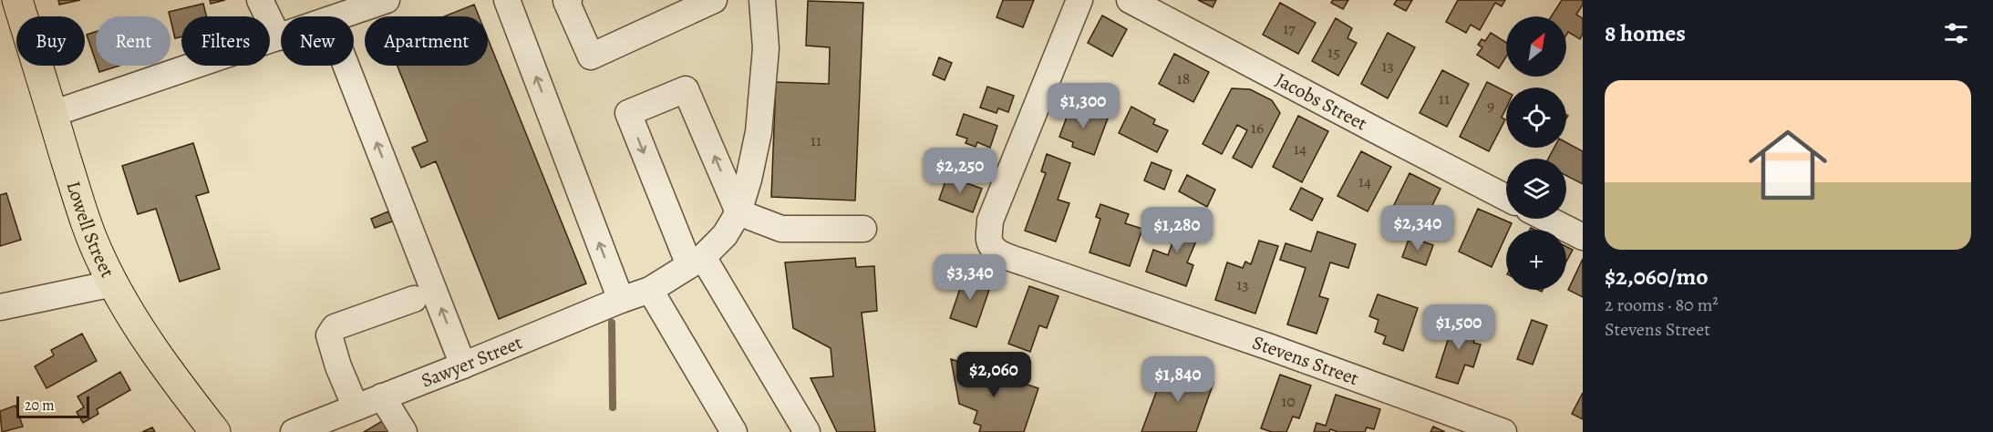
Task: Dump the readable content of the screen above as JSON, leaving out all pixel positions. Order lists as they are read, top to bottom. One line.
{"streets":{"main road":["Lowell Street"],"street":["Jacobs Street","Sawyer Street","Stevens Street"]},"house_numbers":["17","15","13","18","11","9","16","11","14","14","13","10"],"scale_bar":"20 m","north":"top right","page":{"heading":"8 homes","map_buttons":"+","chip":["Buy","Rent","Filters","New","Apartment"],"list":[{"name":"$2,060/mo","note":"2 rooms · 80 m² · Stevens Street"}],"price":["$1,300","$2,250","$2,340","$1,280","$3,340","$1,500","$2,060","$1,840"],"scale":"20 m"}}
